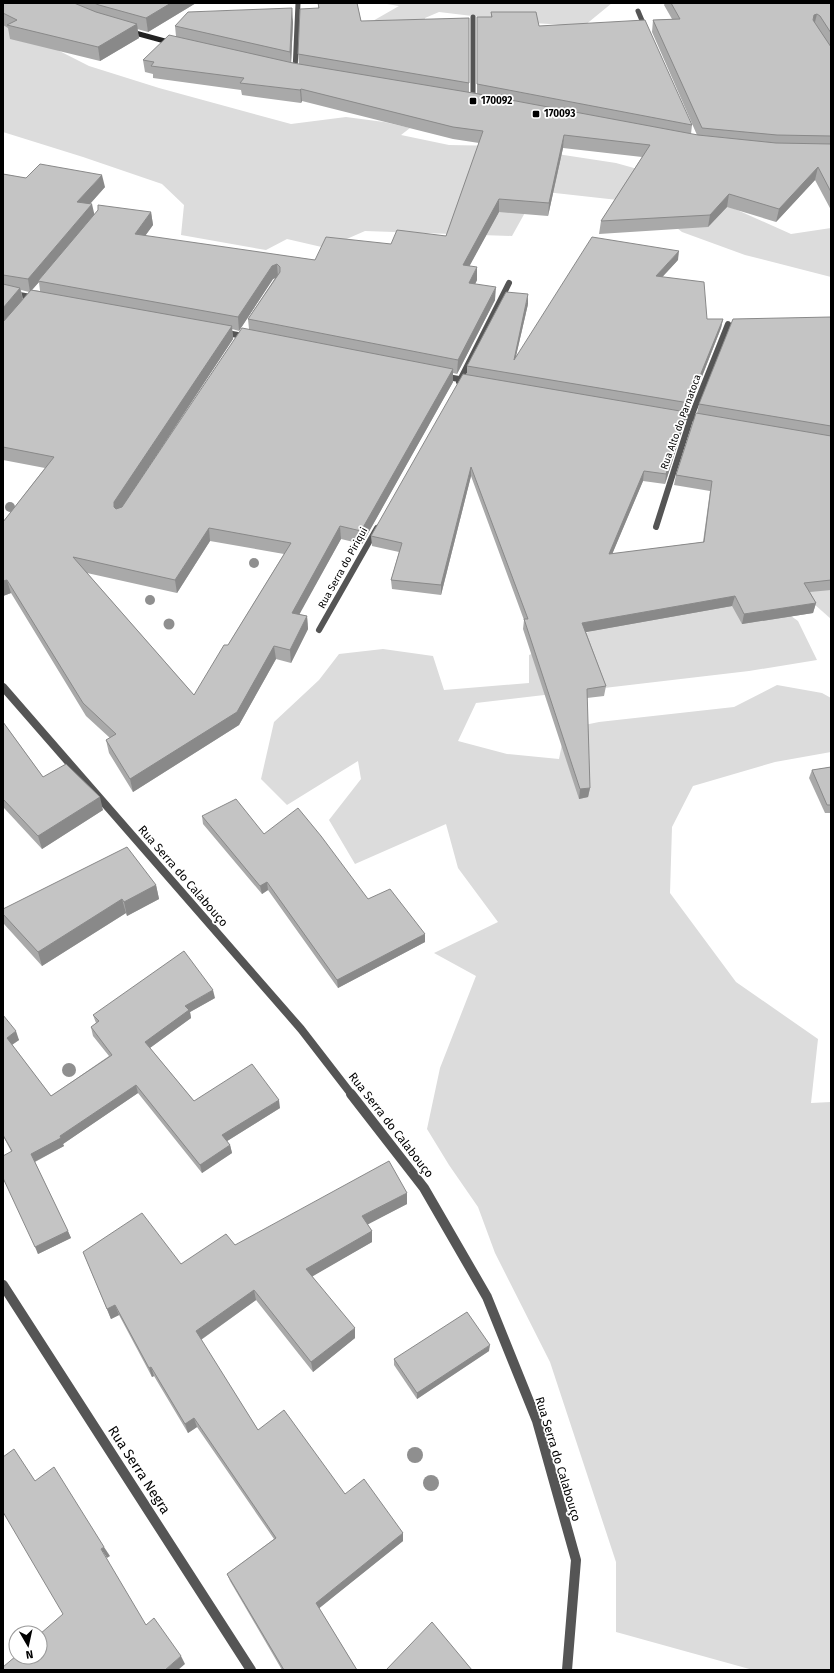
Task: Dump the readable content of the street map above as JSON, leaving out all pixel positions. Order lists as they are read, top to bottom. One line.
{"streets":{"street":["Rua Alto do Parnatoca","Rua Serra do Piriqui","Rua Serra do Calabouço","Rua Serra Negra"]},"places":{"transit":["170092","170093"]},"north":"bottom"}
